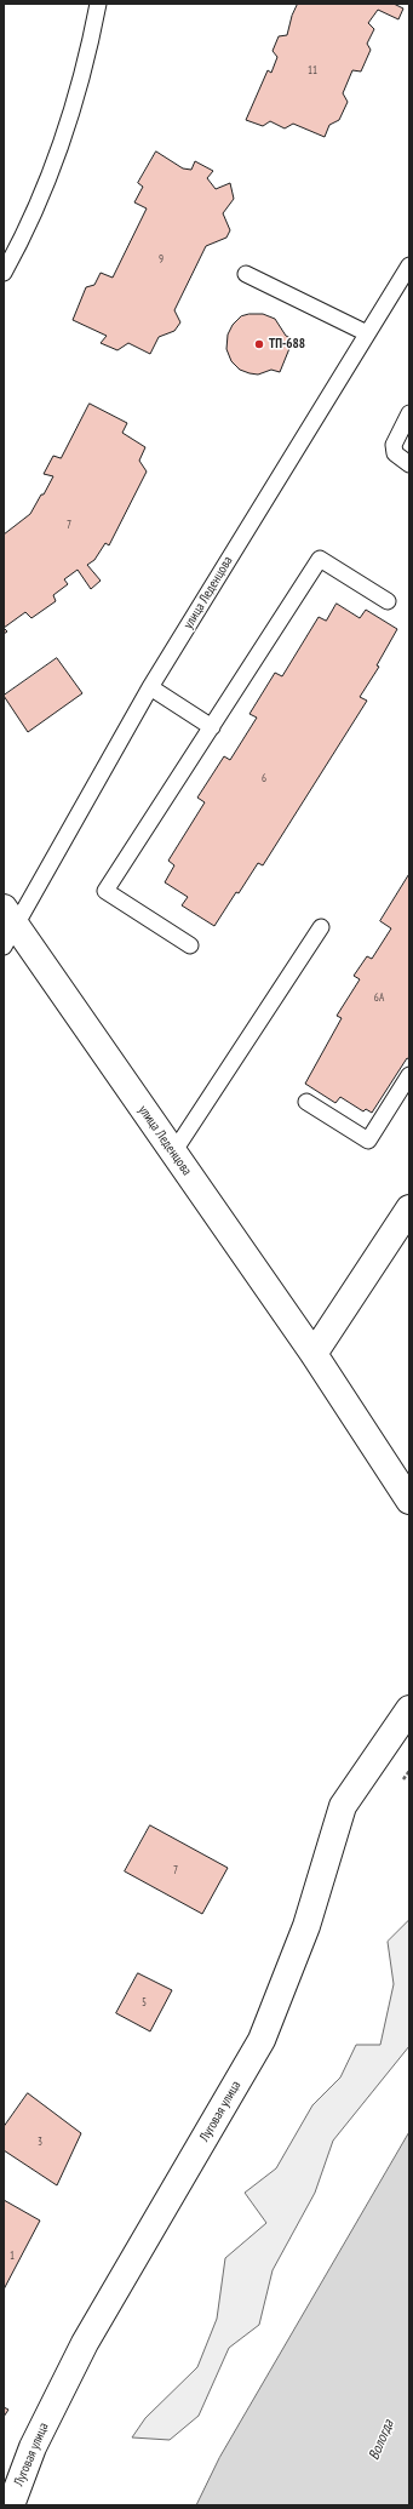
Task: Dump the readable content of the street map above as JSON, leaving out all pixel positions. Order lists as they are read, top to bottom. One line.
{"streets":{"street":["улица Леденцова","Луговая улица"]},"water":["Вологда"],"places":["ТП-688"],"house_numbers":["11","9","7","6","6А","7","5","3","1"]}
